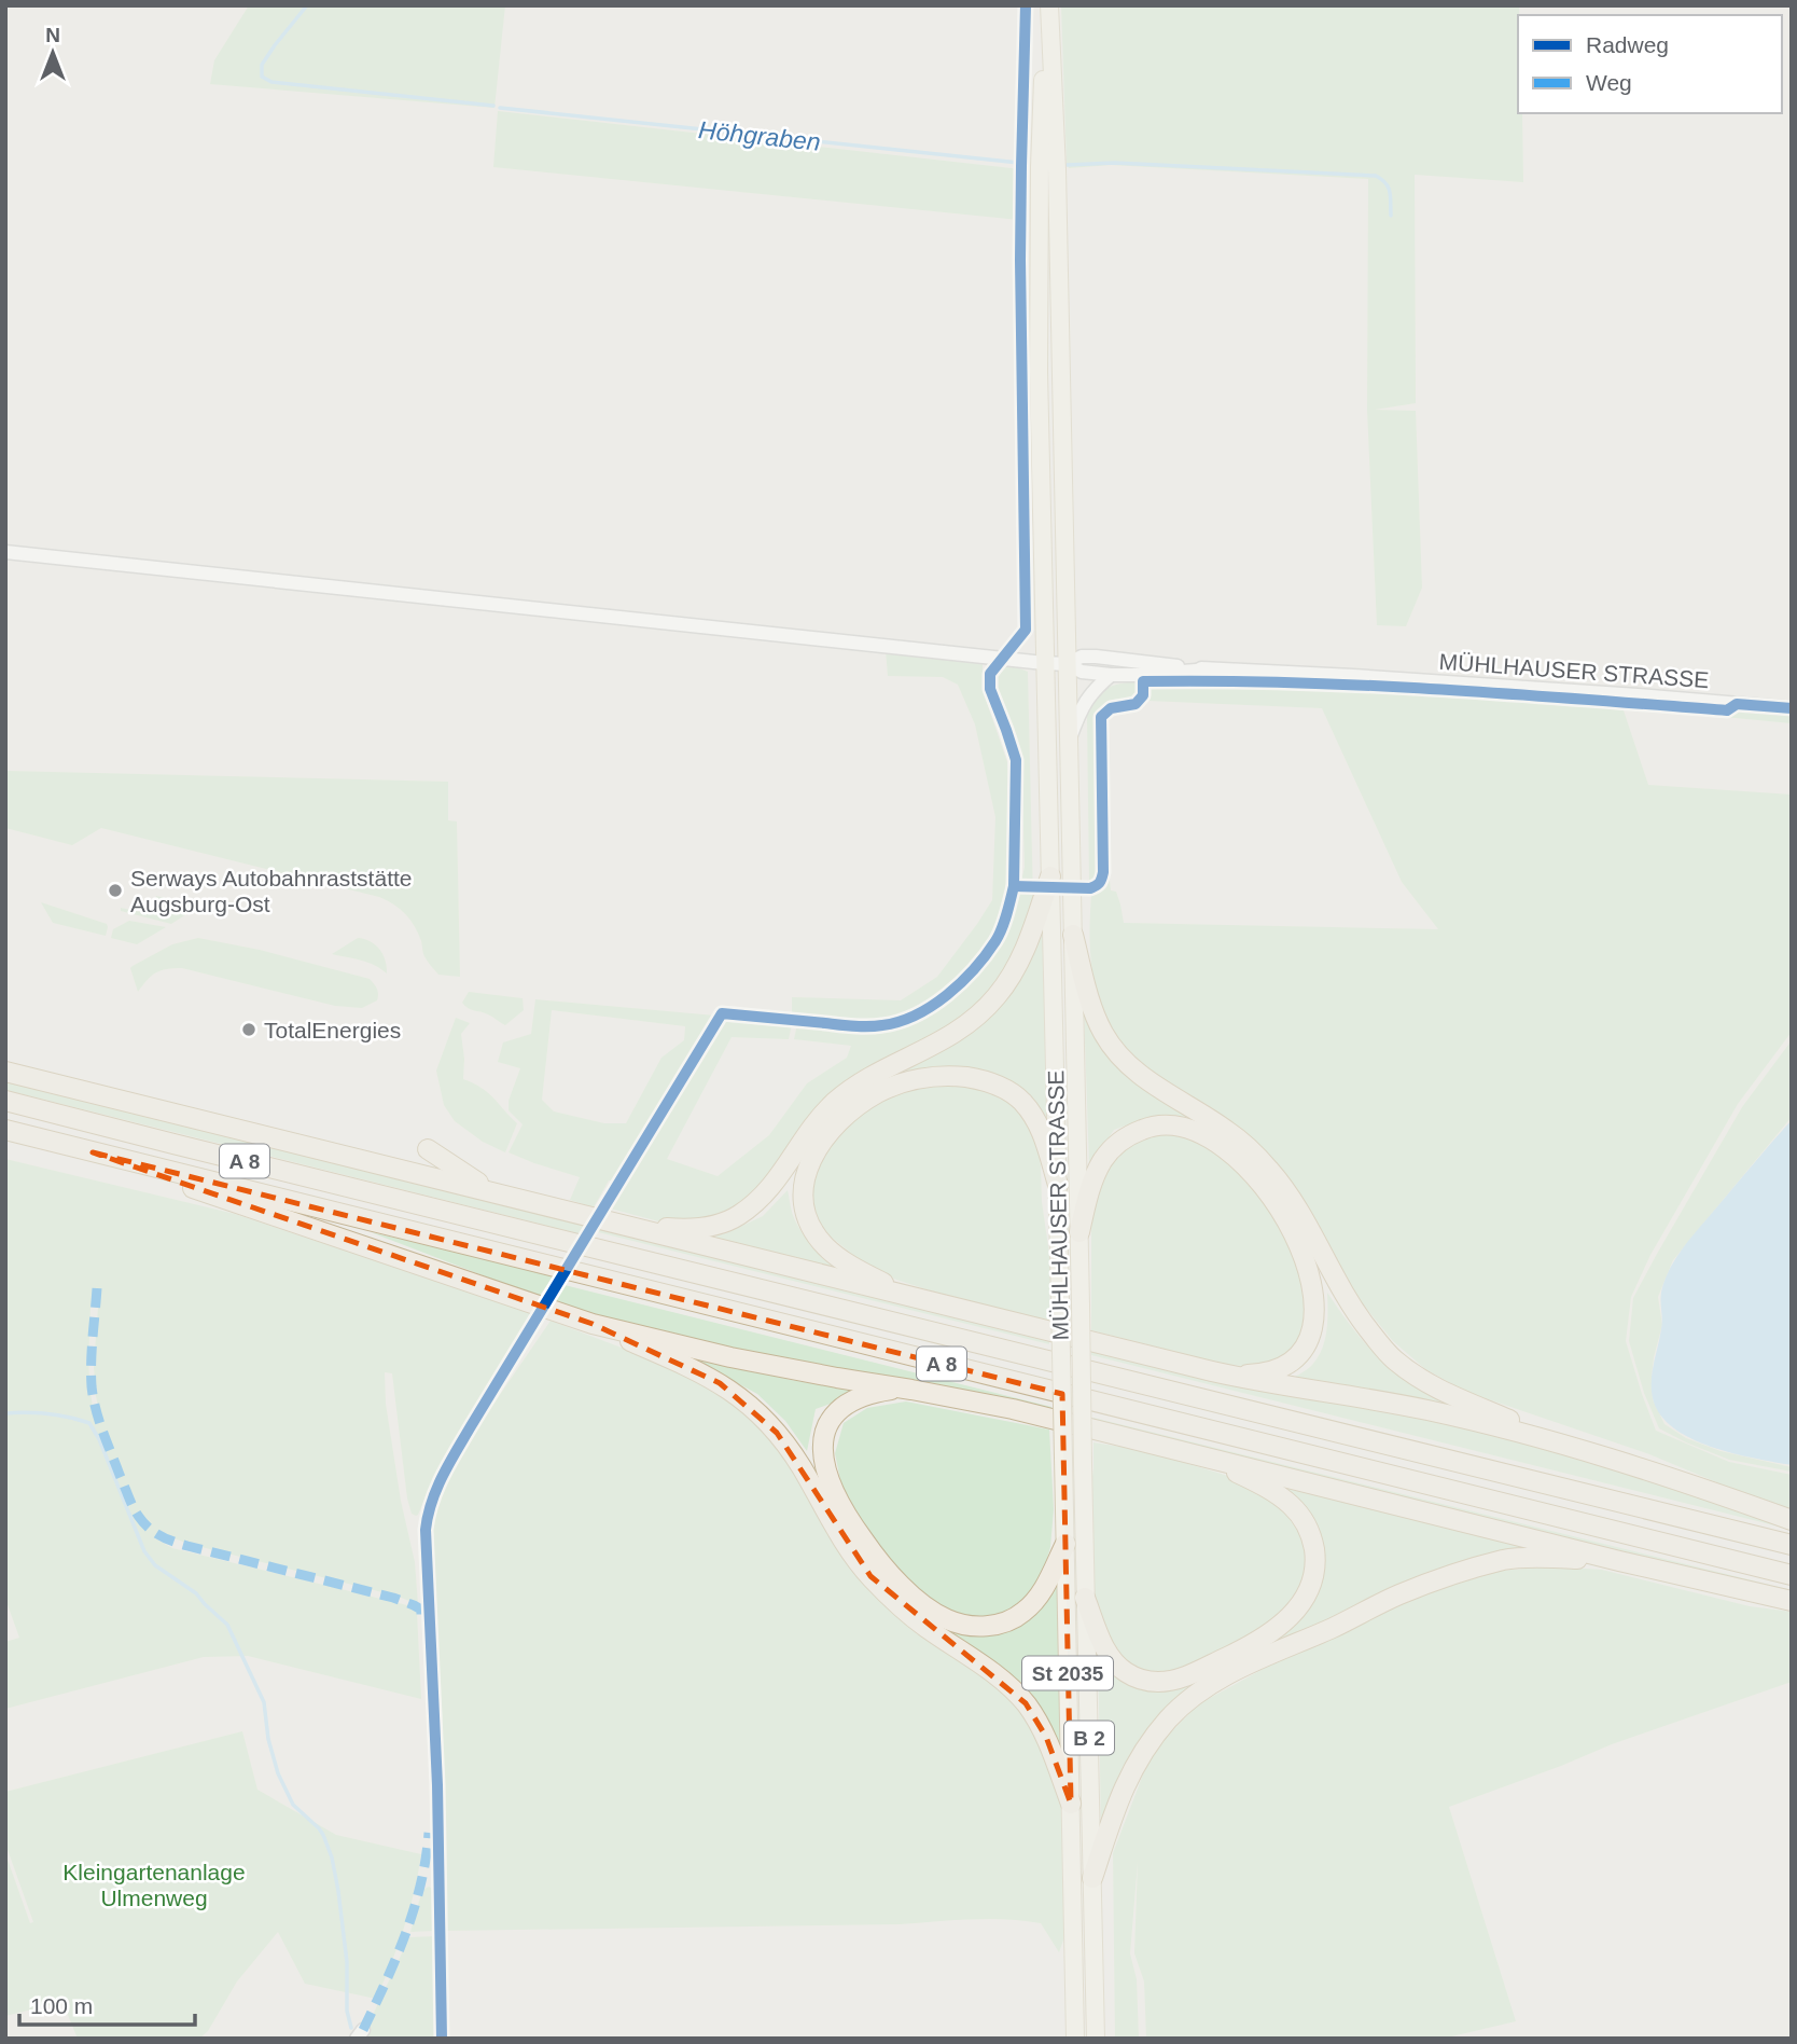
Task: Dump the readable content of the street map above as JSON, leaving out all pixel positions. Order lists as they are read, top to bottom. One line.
{"streets":{"highway":["A 8"],"main road":["MÜHLHAUSER STRASSE","St 2035","B 2"]},"water":["Höhgraben"],"parks":["Kleingartenanlage Ulmenweg"],"places":["Serways Autobahnraststätte Augsburg-Ost","TotalEnergies"],"legend":["Radweg","Weg"],"scale_bar":"100 m","north":"top"}
